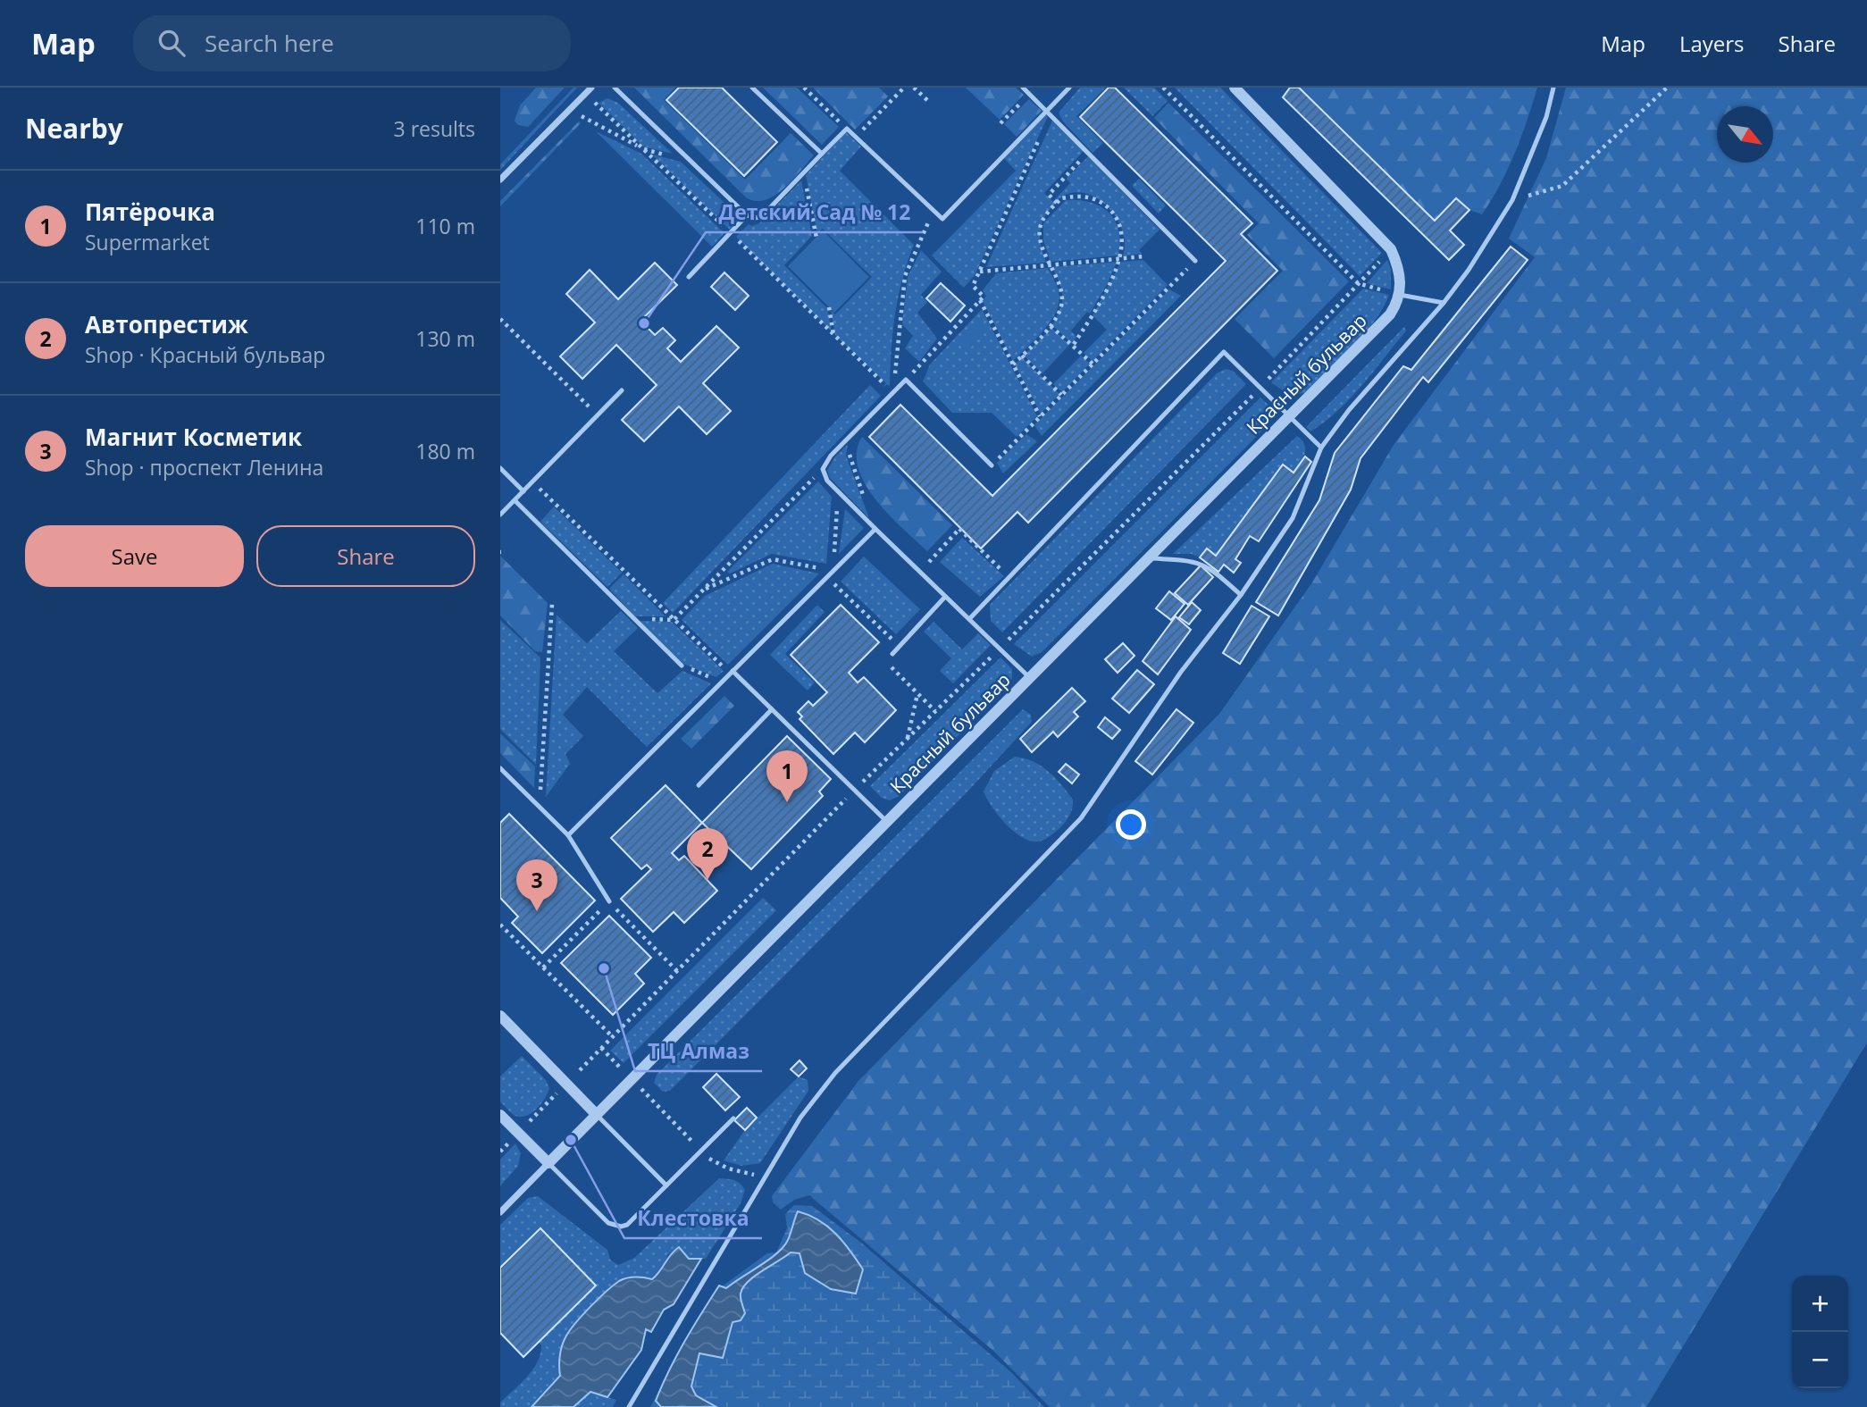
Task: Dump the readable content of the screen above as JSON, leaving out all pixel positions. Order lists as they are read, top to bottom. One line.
{"streets":{"street":["Красный бульвар"]},"places":["Детский Сад № 12","ТЦ Алмаз","Клестовка"],"north":"bottom right","page":{"header":"Map","search":"Search here","nav":["Map","Layers","Share"],"heading":["Nearby","3 results"],"list":[{"mark":"1","name":"Пятёрочка","note":"Supermarket","value":"110 m"},{"mark":"2","name":"Автопрестиж","note":"Shop · Красный бульвар","value":"130 m"},{"mark":"3","name":"Магнит Косметик","note":"Shop · проспект Ленина","value":"180 m"}],"buttons":["Save","Share"],"pins":["1","2","3"],"map_buttons":["+","−"]}}
